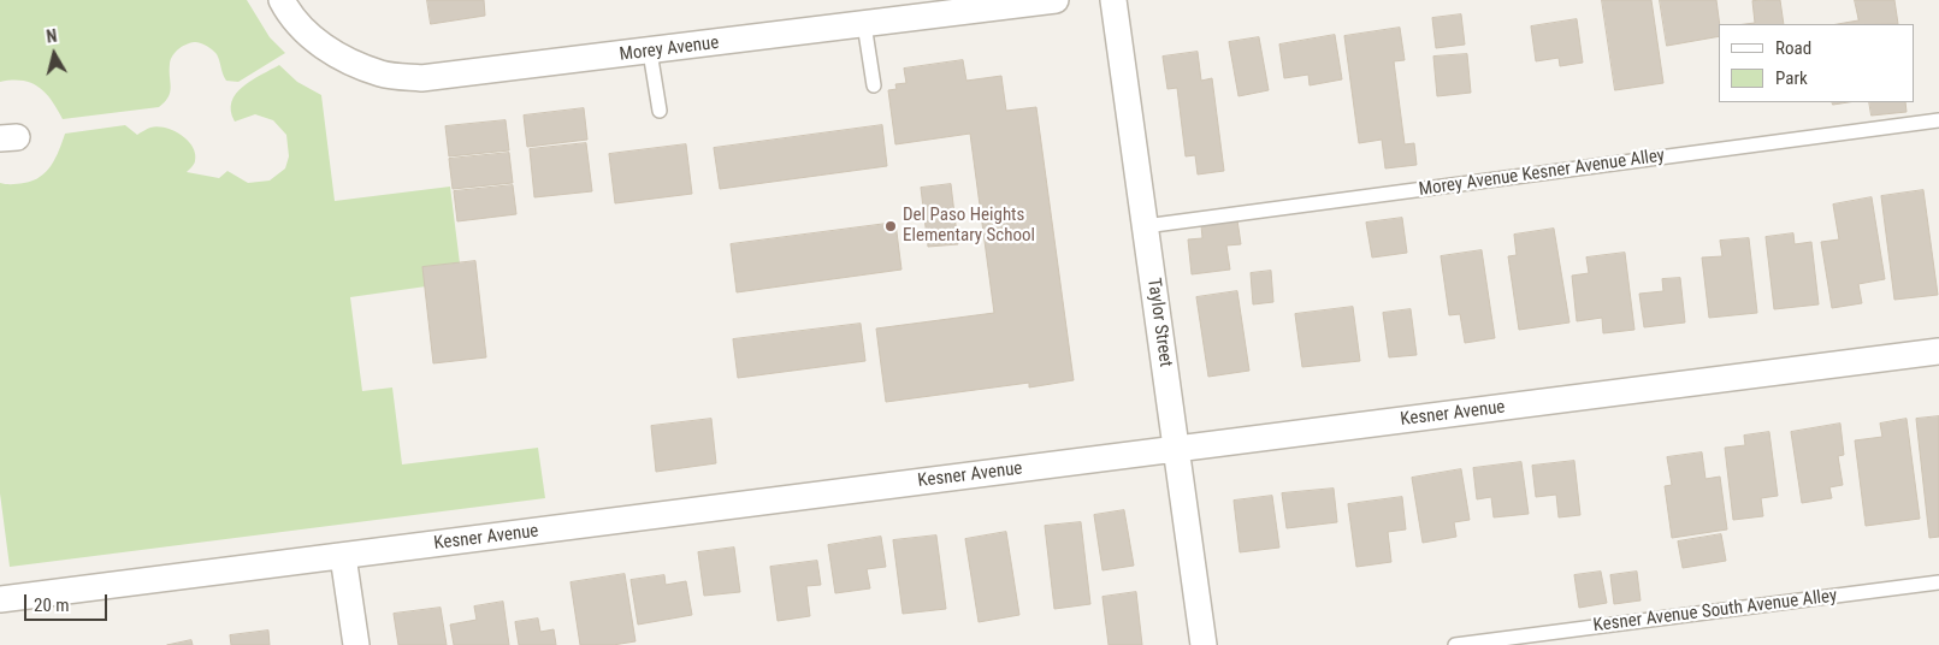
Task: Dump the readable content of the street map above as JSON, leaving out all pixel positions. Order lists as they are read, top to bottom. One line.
{"streets":{"street":["Morey Avenue","Taylor Street","Kesner Avenue"],"lane":["Morey Avenue Kesner Avenue Alley","Kesner Avenue South Avenue Alley"]},"crossings":[["Morey Avenue Kesner Avenue Alley","Taylor Street"],["Taylor Street","Kesner Avenue"]],"places":["Del Paso Heights Elementary School"],"legend":["Road","Park"],"scale_bar":"20 m","north":"top"}
